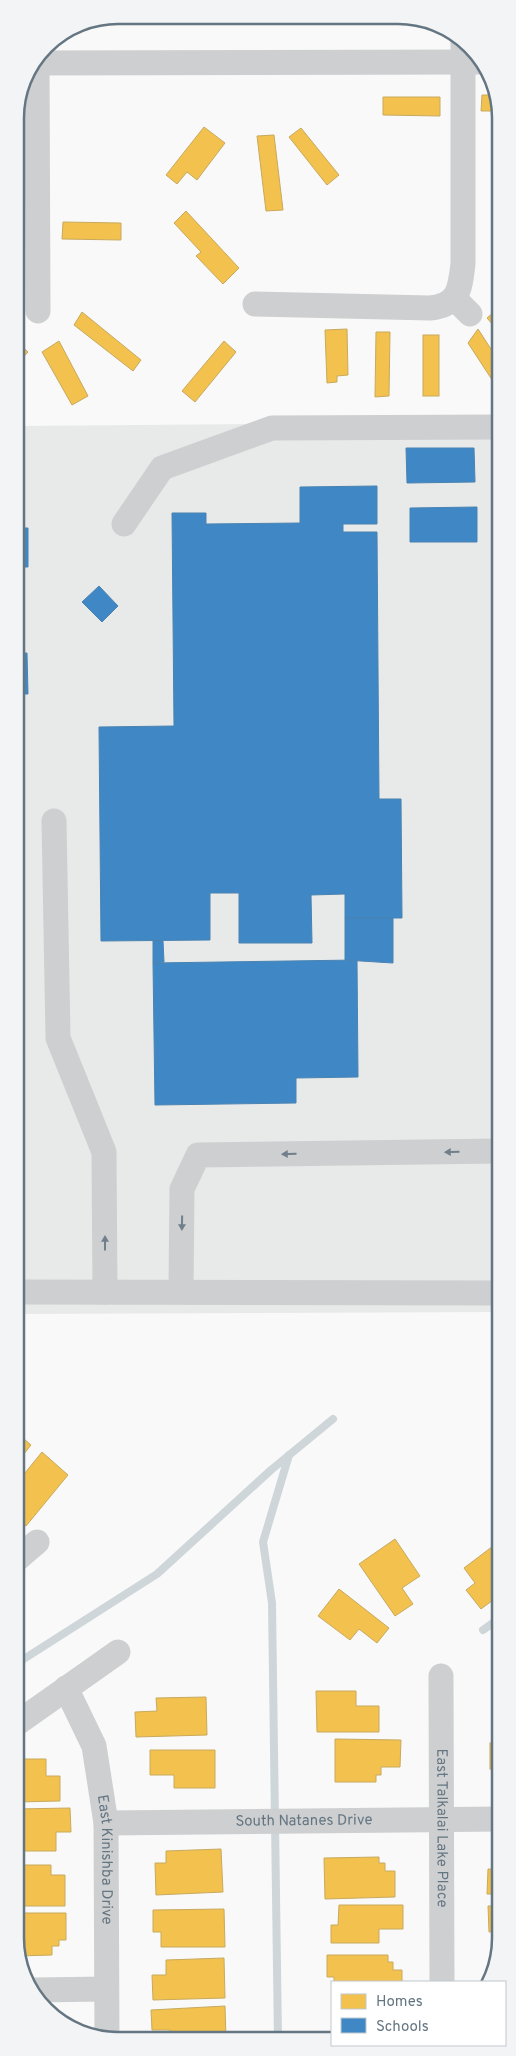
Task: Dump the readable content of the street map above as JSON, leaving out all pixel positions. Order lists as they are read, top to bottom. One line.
{"streets":{"street":["South Natanes Drive","East Talkalai Lake Place","East Kinishba Drive"]},"crossings":[["South Natanes Drive","East Talkalai Lake Place"],["South Natanes Drive","East Kinishba Drive"]],"legend":["Homes","Schools"]}
